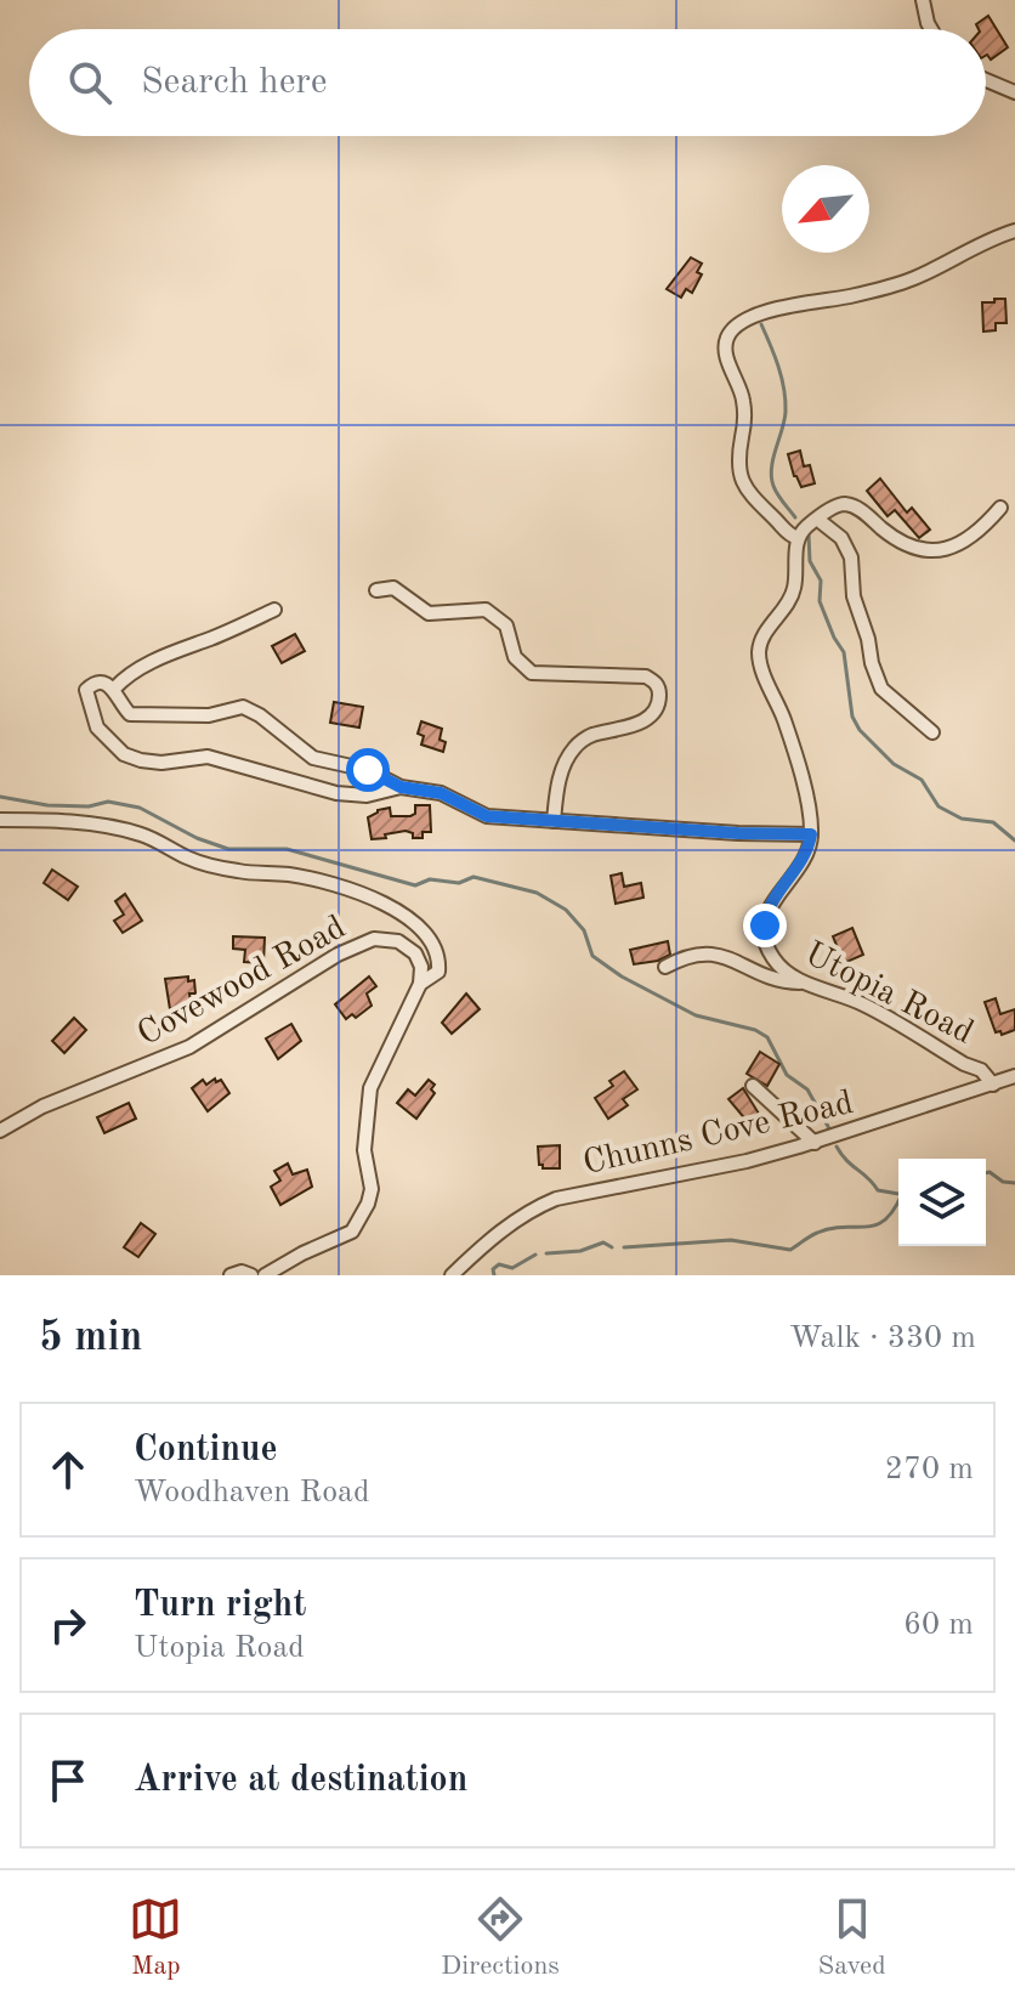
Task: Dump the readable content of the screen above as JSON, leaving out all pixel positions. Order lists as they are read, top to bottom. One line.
{"streets":{"street":["Covewood Road","Utopia Road","Chunns Cove Road"]},"crossings":[["Utopia Road","Chunns Cove Road"]],"north":"bottom left","page":{"search":"Search here","heading":["5 min","Walk · 330 m"],"list":[["Continue","Woodhaven Road","270 m"],["Turn right","Utopia Road","60 m"],"Arrive at destination"],"nav":["Map","Directions","Saved"]}}
